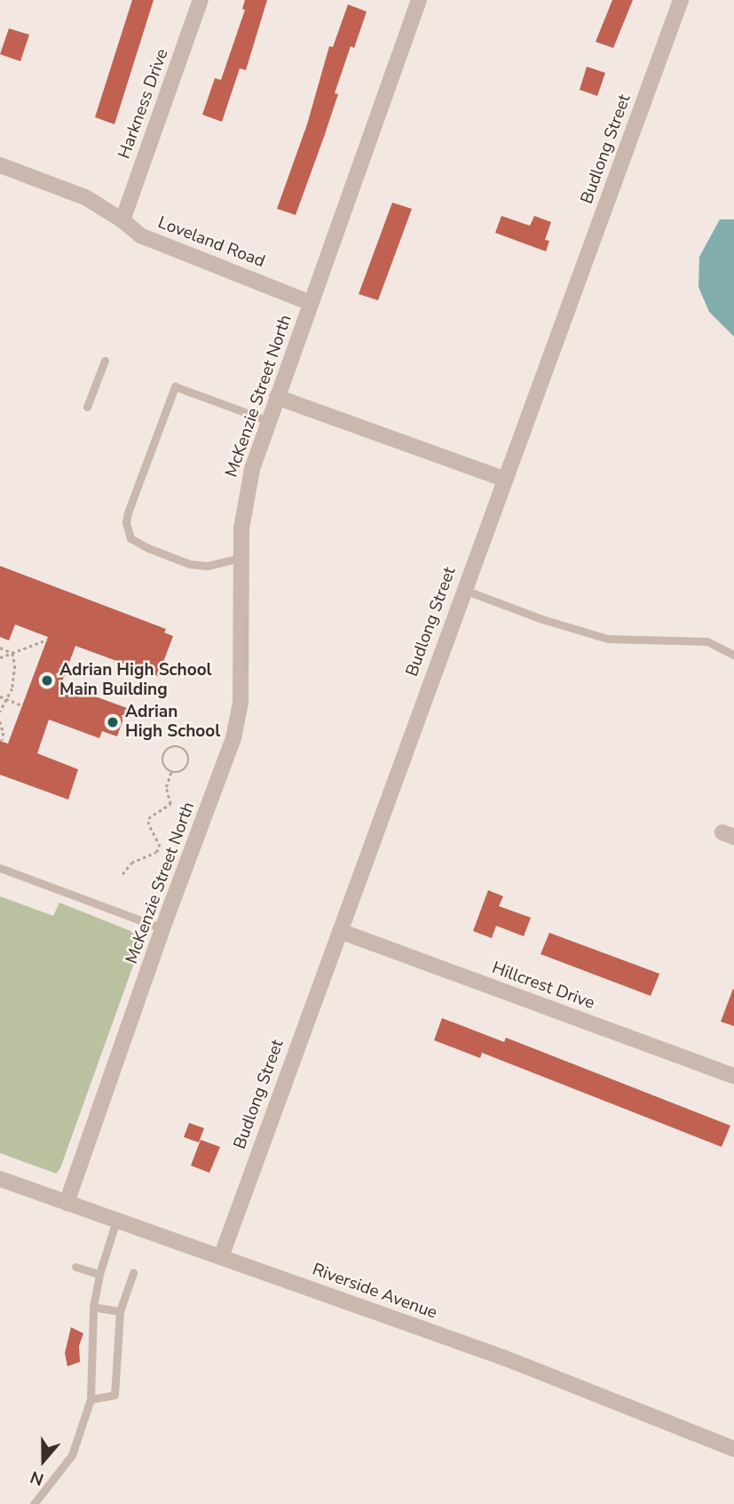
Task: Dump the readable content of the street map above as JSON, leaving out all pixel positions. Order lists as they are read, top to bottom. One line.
{"streets":{"street":["Harkness Drive","Budlong Street","Loveland Road","McKenzie Street North","Hillcrest Drive","Riverside Avenue"]},"crossings":[["Harkness Drive","Loveland Road"],["Budlong Street","Hillcrest Drive"],["Budlong Street","Riverside Avenue"],["Loveland Road","McKenzie Street North"],["McKenzie Street North","Riverside Avenue"]],"places":["Adrian High School Main Building","Adrian High School"],"north":"bottom"}
